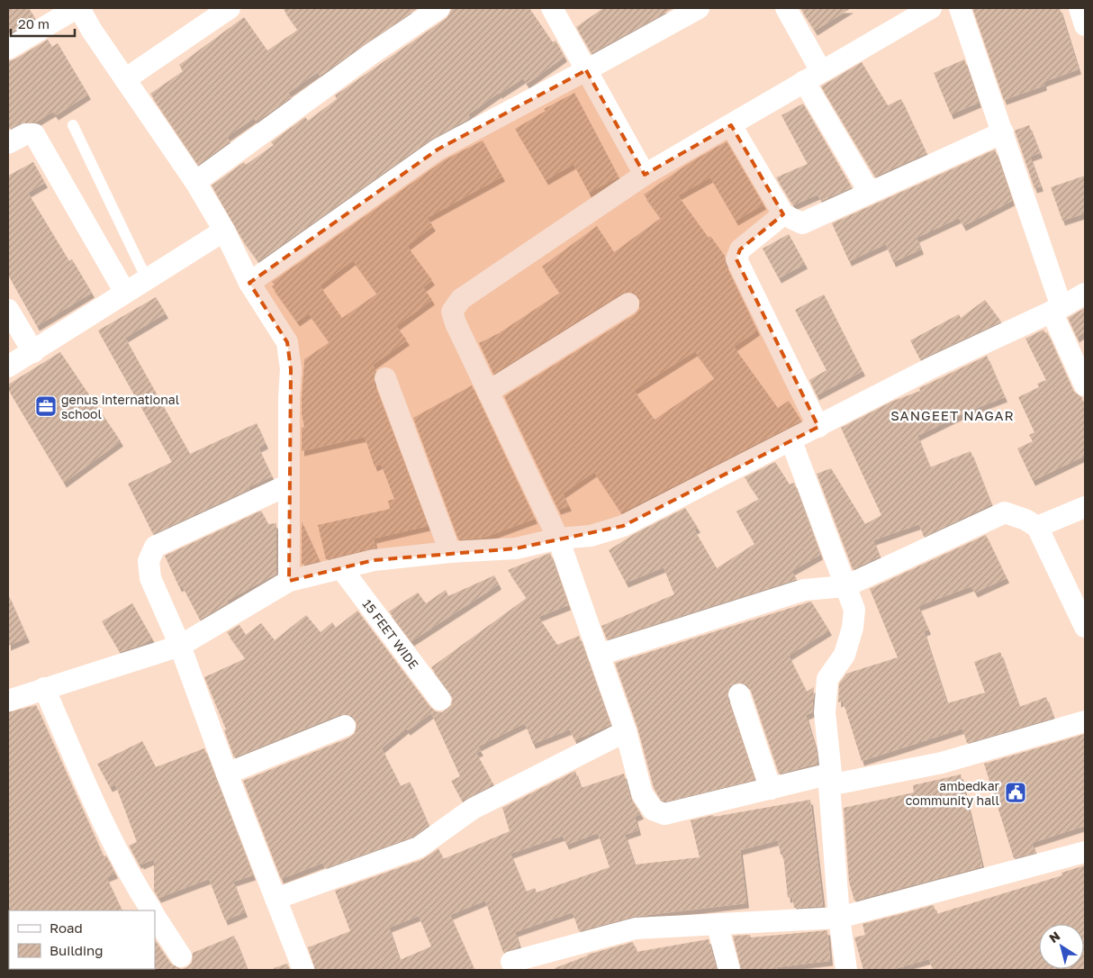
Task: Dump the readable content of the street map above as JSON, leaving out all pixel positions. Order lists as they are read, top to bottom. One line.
{"streets":{"street":["15 FEET WIDE"]},"districts":["SANGEET NAGAR"],"places":{"office":["genus international school"],"public building":["ambedkar community hall"]},"legend":["Road","Building"],"scale_bar":"20 m","north":"top left"}
